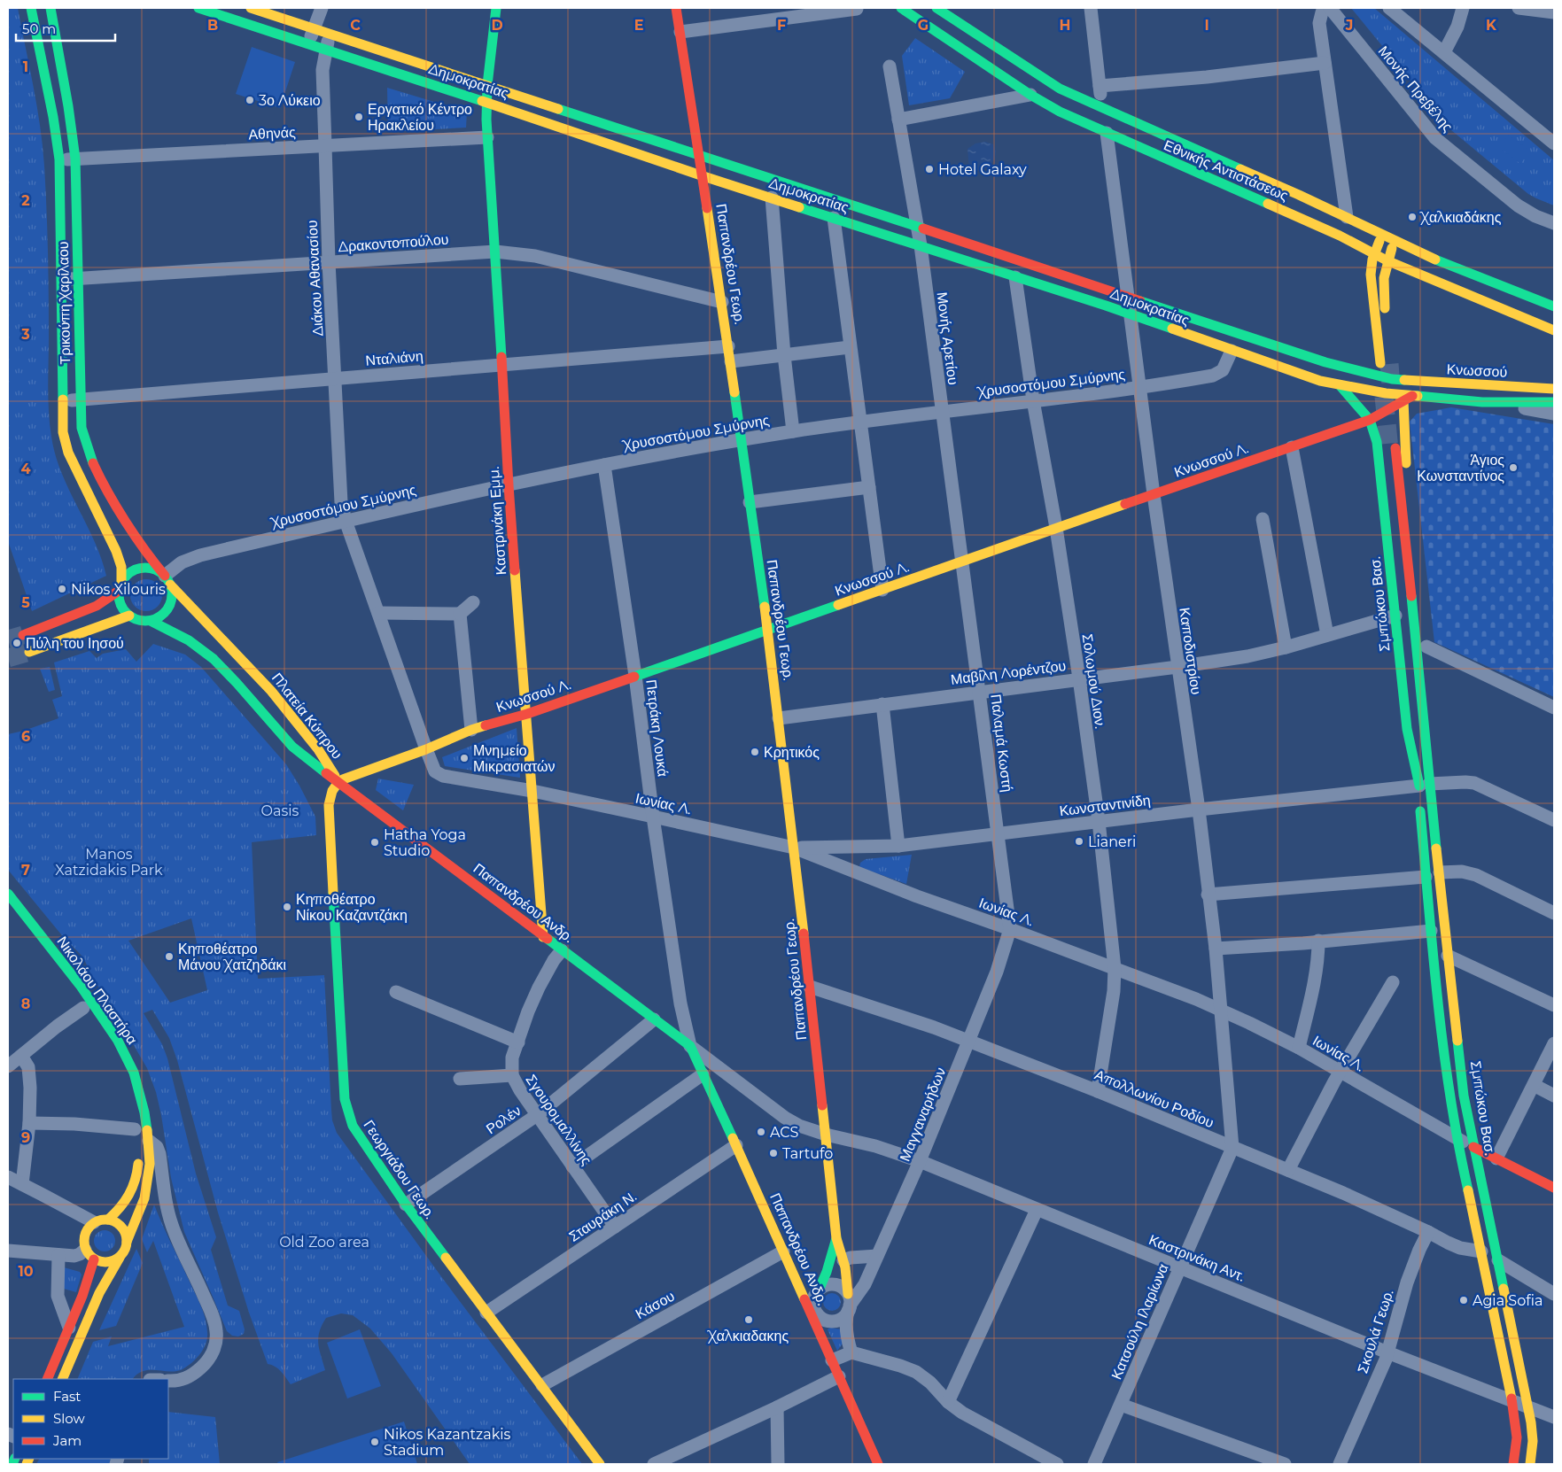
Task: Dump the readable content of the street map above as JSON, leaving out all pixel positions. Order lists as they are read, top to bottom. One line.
{"streets":{"main road":["Δημοκρατίας","Εθνικής Αντιστάσεως","Παπανδρέου Γεωρ.","Τρικούπη Χαρίλαου","Κνωσσού","Κνωσσού Λ.","Καστρινάκη Εμμ.","Σμπώκου Βασ.","Πλατεία Κύπρου","Ιωνίας Λ.","Παπανδρέου Ανδρ.","Νικολάου Πλαστήρα","Γεωργιάδου Γεωρ."],"street":["Μονής Πρεβέλης","Αθηνάς","Δρακοντοπούλου","Διάκου Αθανασίου","Μονής Αρετίου","Νταλιάνη","Χρυσοστόμου Σμύρνης","Καποδιστρίου","Μαβίλη Λορέντζου","Σολωμού Διον.","Πετράκη Λουκά","Παλαμά Κωστή","Κωνσταντινίδη","Απολλωνίου Ροδίου","Μαγγαναρήδων","Ρολέν","Σγουρομαλλίνης","Σταυράκη Ν.","Καστρινάκη Αντ.","Κάσου","Κατσούλη Ιλαρίωνα","Σκουλά Γεωρ."]},"crossings":[["Δημοκρατίας","Παπανδρέου Γεωρ."],["Δημοκρατίας","Διάκου Αθανασίου"],["Δημοκρατίας","Μονής Αρετίου"],["Δημοκρατίας","Κνωσσού"],["Δημοκρατίας","Χρυσοστόμου Σμύρνης"],["Δημοκρατίας","Κνωσσού Λ."],["Δημοκρατίας","Καστρινάκη Εμμ."],["Δημοκρατίας","Καποδιστρίου"],["Δημοκρατίας","Σολωμού Διον."],["Αθηνάς","Διάκου Αθανασίου"],["Αθηνάς","Τρικούπη Χαρίλαου"],["Αθηνάς","Καστρινάκη Εμμ."],["Εθνικής Αντιστάσεως","Καποδιστρίου"],["Δρακοντοπούλου","Παπανδρέου Γεωρ."],["Δρακοντοπούλου","Διάκου Αθανασίου"],["Δρακοντοπούλου","Τρικούπη Χαρίλαου"],["Δρακοντοπούλου","Καστρινάκη Εμμ."],["Παπανδρέου Γεωρ.","Νταλιάνη"],["Παπανδρέου Γεωρ.","Χρυσοστόμου Σμύρνης"],["Παπανδρέου Γεωρ.","Κνωσσού Λ."],["Παπανδρέου Γεωρ.","Μαβίλη Λορέντζου"],["Παπανδρέου Γεωρ.","Ιωνίας Λ."],["Παπανδρέου Γεωρ.","Κωνσταντινίδη"],["Παπανδρέου Γεωρ.","Παπανδρέου Ανδρ."],["Παπανδρέου Γεωρ.","Απολλωνίου Ροδίου"],["Παπανδρέου Γεωρ.","Καστρινάκη Αντ."],["Διάκου Αθανασίου","Νταλιάνη"],["Διάκου Αθανασίου","Χρυσοστόμου Σμύρνης"],["Διάκου Αθανασίου","Κνωσσού Λ."],["Διάκου Αθανασίου","Ιωνίας Λ."],["Τρικούπη Χαρίλαου","Νταλιάνη"],["Τρικούπη Χαρίλαου","Χρυσοστόμου Σμύρνης"],["Τρικούπη Χαρίλαου","Πλατεία Κύπρου"],["Μονής Αρετίου","Χρυσοστόμου Σμύρνης"],["Μονής Αρετίου","Κνωσσού Λ."],["Μονής Αρετίου","Παλαμά Κωστή"],["Νταλιάνη","Καστρινάκη Εμμ."],["Κνωσσού","Κνωσσού Λ."],["Χρυσοστόμου Σμύρνης","Καστρινάκη Εμμ."],["Χρυσοστόμου Σμύρνης","Καποδιστρίου"],["Χρυσοστόμου Σμύρνης","Σολωμού Διον."],["Χρυσοστόμου Σμύρνης","Πλατεία Κύπρου"],["Χρυσοστόμου Σμύρνης","Πετράκη Λουκά"],["Κνωσσού Λ.","Καστρινάκη Εμμ."],["Κνωσσού Λ.","Σμπώκου Βασ."],["Κνωσσού Λ.","Καποδιστρίου"],["Κνωσσού Λ.","Σολωμού Διον."],["Κνωσσού Λ.","Πλατεία Κύπρου"],["Κνωσσού Λ.","Πετράκη Λουκά"],["Κνωσσού Λ.","Παλαμά Κωστή"],["Κνωσσού Λ.","Ιωνίας Λ."],["Κνωσσού Λ.","Παπανδρέου Ανδρ."],["Κνωσσού Λ.","Γεωργιάδου Γεωρ."],["Καστρινάκη Εμμ.","Ιωνίας Λ."],["Καστρινάκη Εμμ.","Παπανδρέου Ανδρ."],["Σμπώκου Βασ.","Μαβίλη Λορέντζου"],["Σμπώκου Βασ.","Ιωνίας Λ."],["Σμπώκου Βασ.","Κωνσταντινίδη"],["Σμπώκου Βασ.","Απολλωνίου Ροδίου"],["Σμπώκου Βασ.","Καστρινάκη Αντ."],["Καποδιστρίου","Μαβίλη Λορέντζου"],["Καποδιστρίου","Ιωνίας Λ."],["Καποδιστρίου","Κωνσταντινίδη"],["Καποδιστρίου","Κατσούλη Ιλαρίωνα"],["Μαβίλη Λορέντζου","Σολωμού Διον."],["Μαβίλη Λορέντζου","Παλαμά Κωστή"],["Σολωμού Διον.","Ιωνίας Λ."],["Σολωμού Διον.","Κωνσταντινίδη"],["Σολωμού Διον.","Απολλωνίου Ροδίου"],["Πλατεία Κύπρου","Παπανδρέου Ανδρ."],["Πλατεία Κύπρου","Γεωργιάδου Γεωρ."],["Πετράκη Λουκά","Ιωνίας Λ."],["Πετράκη Λουκά","Παπανδρέου Ανδρ."],["Παλαμά Κωστή","Ιωνίας Λ."],["Παλαμά Κωστή","Κωνσταντινίδη"],["Παλαμά Κωστή","Μαγγαναρήδων"],["Ιωνίας Λ.","Κωνσταντινίδη"],["Ιωνίας Λ.","Μαγγαναρήδων"],["Ιωνίας Λ.","Κατσούλη Ιλαρίωνα"],["Παπανδρέου Ανδρ.","Μαγγαναρήδων"],["Παπανδρέου Ανδρ.","Ρολέν"],["Παπανδρέου Ανδρ.","Σγουρομαλλίνης"],["Παπανδρέου Ανδρ.","Γεωργιάδου Γεωρ."],["Παπανδρέου Ανδρ.","Σταυράκη Ν."],["Παπανδρέου Ανδρ.","Καστρινάκη Αντ."],["Παπανδρέου Ανδρ.","Κάσου"],["Απολλωνίου Ροδίου","Μαγγαναρήδων"],["Απολλωνίου Ροδίου","Κατσούλη Ιλαρίωνα"],["Απολλωνίου Ροδίου","Σκουλά Γεωρ."],["Μαγγαναρήδων","Καστρινάκη Αντ."],["Ρολέν","Σγουρομαλλίνης"],["Ρολέν","Γεωργιάδου Γεωρ."],["Σγουρομαλλίνης","Σταυράκη Ν."],["Γεωργιάδου Γεωρ.","Σταυράκη Ν."],["Γεωργιάδου Γεωρ.","Κάσου"],["Καστρινάκη Αντ.","Κατσούλη Ιλαρίωνα"],["Καστρινάκη Αντ.","Σκουλά Γεωρ."]],"parks":["Oasis","Manos Xatzidakis Park","Old Zoo area"],"places":["3ο Λύκειο","Εργατικό Κέντρο Ηρακλείου","Hotel Galaxy","Χαλκιαδάκης","Άγιος Κωνσταντίνος","Nikos Xilouris","Πύλη του Ιησού","Κρητικός","Μνημείο Μικρασιατών","Lianeri","Hatha Yoga Studio","Κηποθέατρο Νίκου Καζαντζάκη","Κηποθέατρο Μάνου Χατζηδάκι","ACS","Tartufo","Agia Sofia","Χαλκιαδακης","Nikos Kazantzakis Stadium"],"legend":["Fast","Slow","Jam"],"scale_bar":"50 m","grid":{"columns":["B","C","D","E","F","G","H","I","J","K"],"rows":["1","2","3","4","5","6","7","8","9","10"]}}
